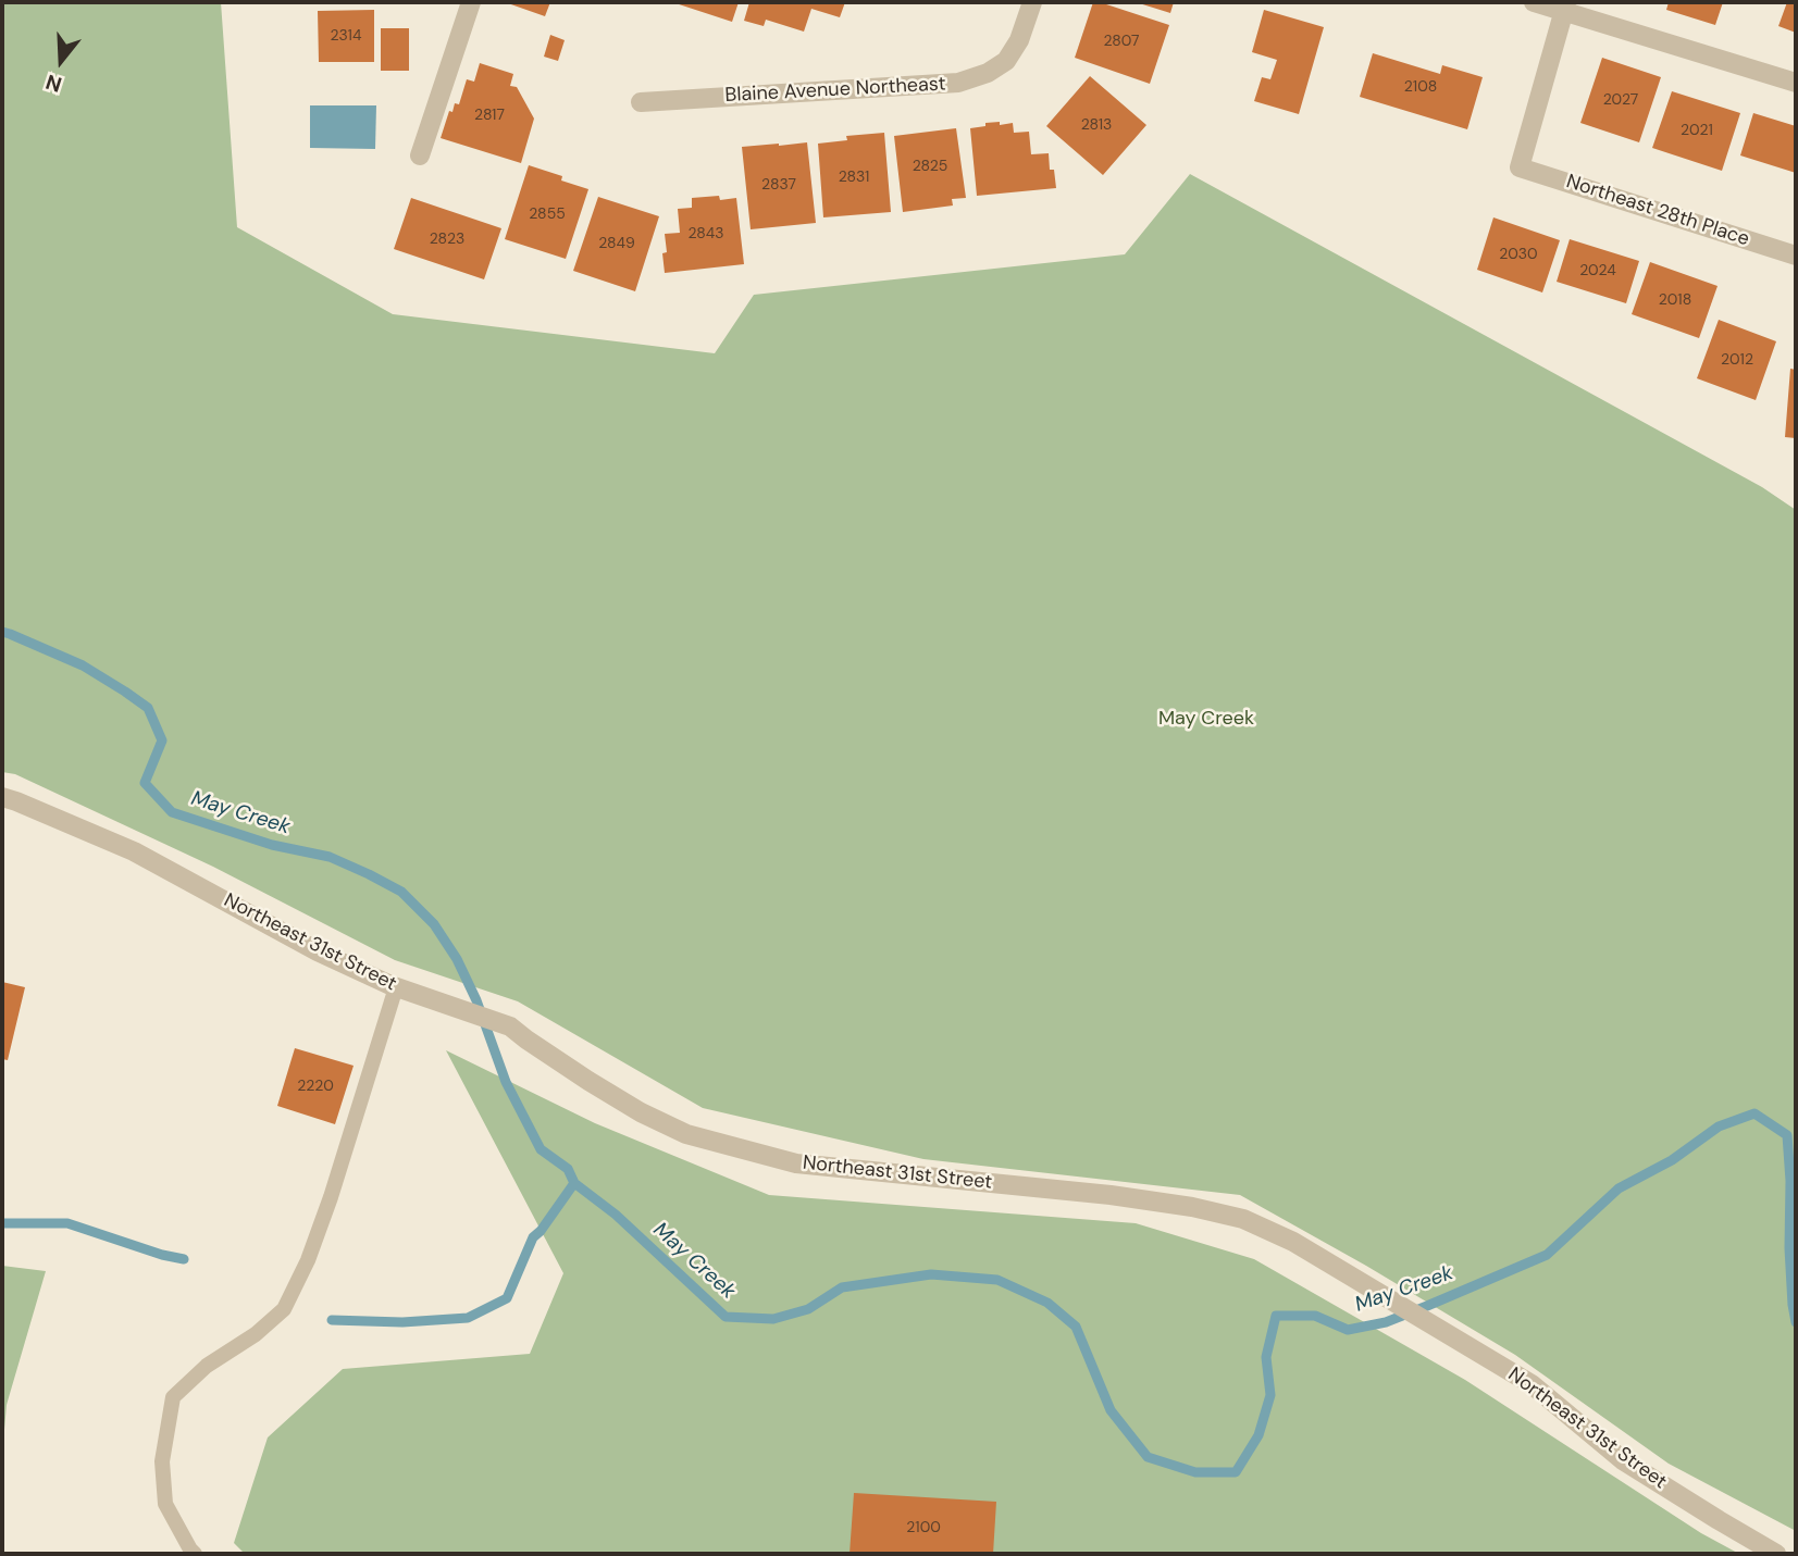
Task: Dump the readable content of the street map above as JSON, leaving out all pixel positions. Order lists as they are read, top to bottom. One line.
{"streets":{"street":["Blaine Avenue Northeast","Northeast 28th Place","Northeast 31st Street"]},"water":["May Creek"],"parks":["May Creek"],"house_numbers":["2314","2807","2108","2027","2817","2813","2021","2825","2831","2837","2855","2843","2823","2849","2030","2024","2018","2012","2220","2100"],"north":"bottom"}
